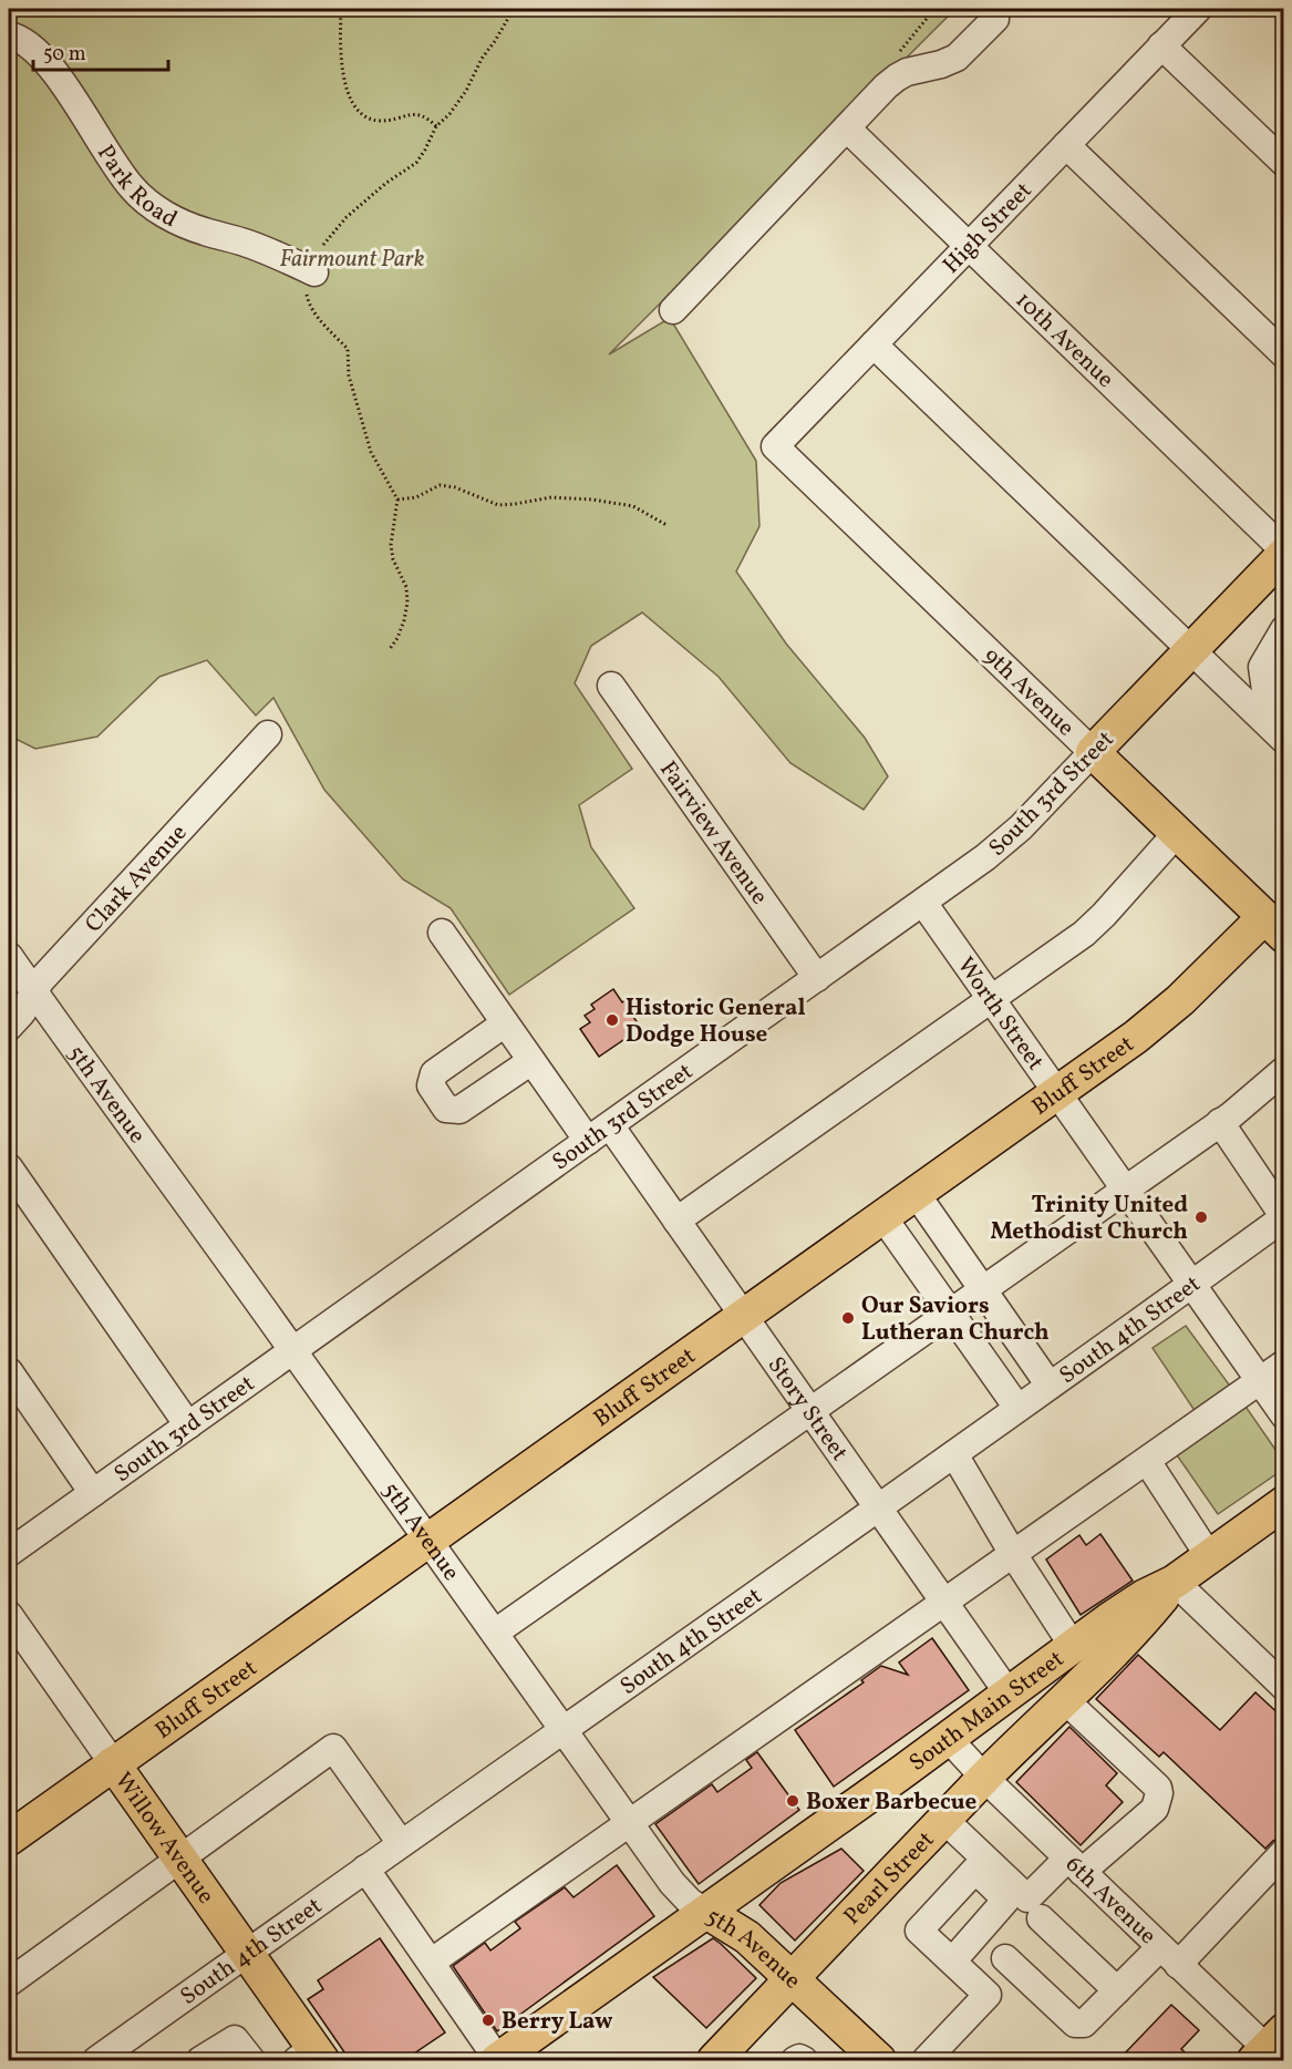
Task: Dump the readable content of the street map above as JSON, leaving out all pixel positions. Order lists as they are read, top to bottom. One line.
{"streets":{"main road":["9th Avenue","South 3rd Street","Bluff Street","5th Avenue","South Main Street","Willow Avenue","Pearl Street"],"street":["Park Road","High Street","10th Avenue","Fairview Avenue","Clark Avenue","Worth Street","South 4th Street","Story Street","6th Avenue"]},"crossings":[["High Street","10th Avenue"],["High Street","9th Avenue"],["10th Avenue","South 3rd Street"],["9th Avenue","South 3rd Street"],["9th Avenue","Bluff Street"],["South 3rd Street","Fairview Avenue"],["South 3rd Street","Worth Street"],["South 3rd Street","5th Avenue"],["South 3rd Street","Story Street"],["Clark Avenue","5th Avenue"],["Worth Street","Bluff Street"],["Worth Street","South 4th Street"],["Bluff Street","5th Avenue"],["Bluff Street","Story Street"],["Bluff Street","Willow Avenue"],["5th Avenue","South 4th Street"],["5th Avenue","South Main Street"],["5th Avenue","Pearl Street"],["South 4th Street","Story Street"],["South 4th Street","Willow Avenue"],["Story Street","South Main Street"],["South Main Street","Pearl Street"],["South Main Street","6th Avenue"],["Pearl Street","6th Avenue"]],"parks":["Fairmount Park"],"places":["Historic General Dodge House","Trinity United Methodist Church","Our Saviors Lutheran Church","Boxer Barbecue","Berry Law"],"scale_bar":"50 m"}
